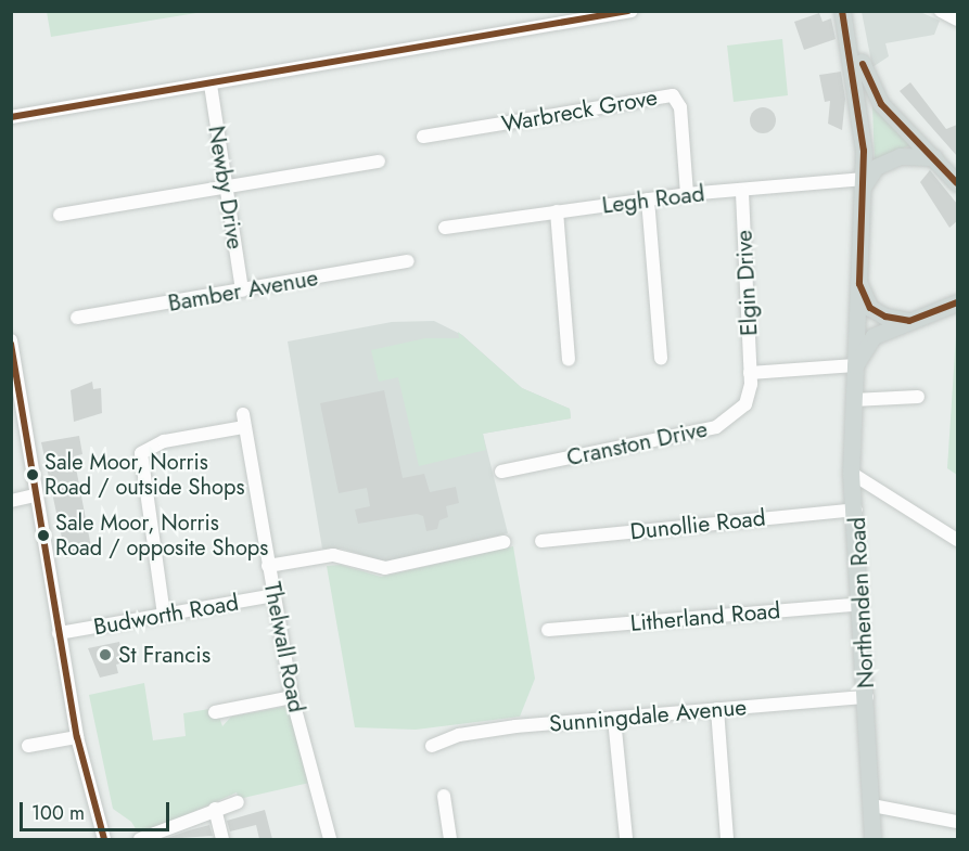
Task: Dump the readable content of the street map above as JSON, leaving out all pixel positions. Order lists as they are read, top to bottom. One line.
{"streets":{"main road":["Northenden Road"],"street":["Warbreck Grove","Newby Drive","Legh Road","Elgin Drive","Bamber Avenue","Cranston Drive","Dunollie Road","Budworth Road","Litherland Road","Thelwall Road","Sunningdale Avenue"]},"crossings":[["Warbreck Grove","Legh Road"],["Newby Drive","Bamber Avenue"],["Legh Road","Elgin Drive"],["Legh Road","Northenden Road"],["Elgin Drive","Cranston Drive"],["Dunollie Road","Northenden Road"],["Northenden Road","Litherland Road"],["Northenden Road","Sunningdale Avenue"],["Budworth Road","Thelwall Road"]],"places":["Sale Moor, Norris Road / outside Shops","Sale Moor, Norris Road / opposite Shops","St Francis"],"scale_bar":"100 m"}
